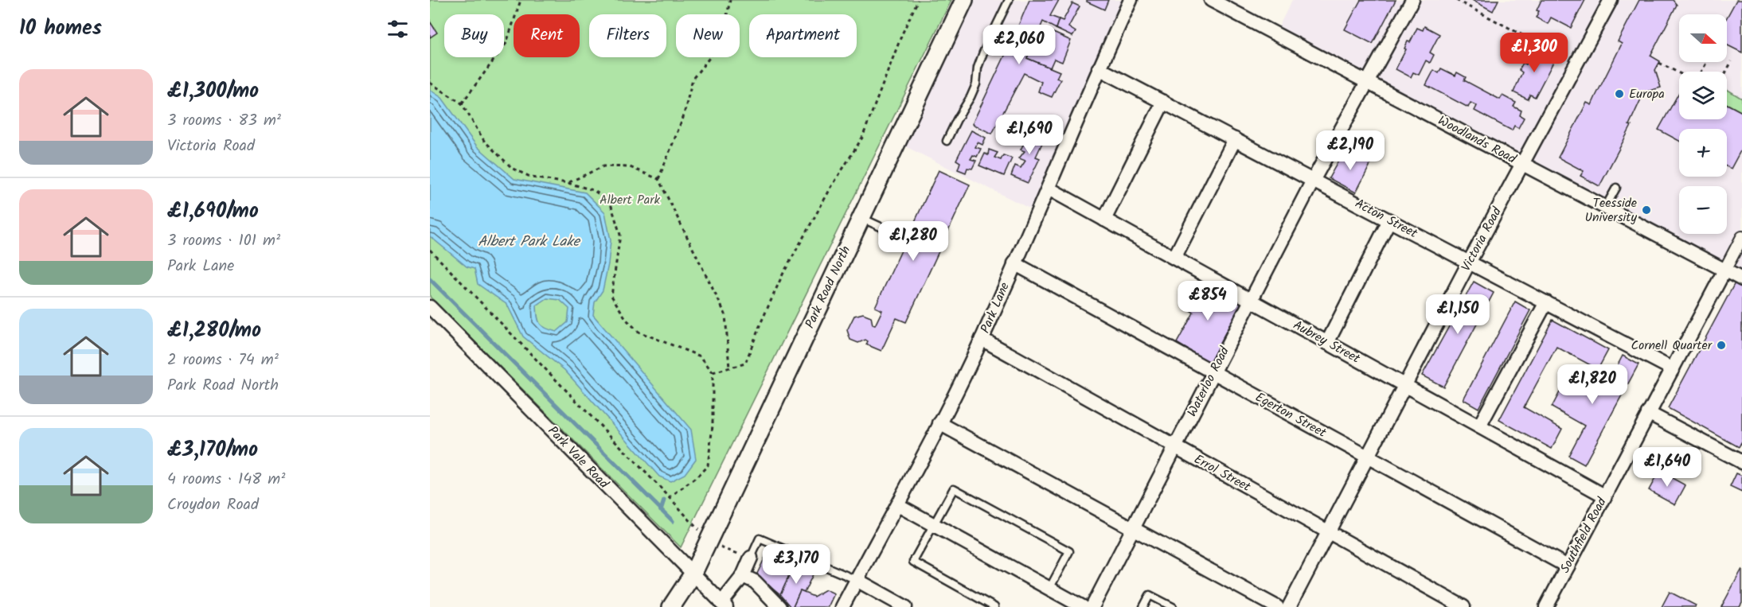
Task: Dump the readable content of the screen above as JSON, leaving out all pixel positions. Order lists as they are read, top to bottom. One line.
{"streets":{"street":["Woodlands Road","Acton Street","Victoria Road","Park Road North","Park Lane","Aubrey Street","Waterloo Road","Egerton Street","Park Vale Road","Errol Street","Southfield Road"]},"crossings":[["Woodlands Road","Victoria Road"],["Woodlands Road","Waterloo Road"],["Woodlands Road","Southfield Road"],["Acton Street","Victoria Road"],["Acton Street","Park Lane"],["Acton Street","Waterloo Road"],["Acton Street","Southfield Road"],["Victoria Road","Aubrey Street"],["Victoria Road","Egerton Street"],["Victoria Road","Errol Street"],["Park Road North","Park Vale Road"],["Park Lane","Aubrey Street"],["Park Lane","Egerton Street"],["Park Lane","Errol Street"],["Aubrey Street","Waterloo Road"],["Aubrey Street","Southfield Road"],["Waterloo Road","Egerton Street"],["Waterloo Road","Errol Street"],["Egerton Street","Southfield Road"]],"water":["Albert Park Lake"],"parks":["Albert Park"],"places":["Europa","Teesside University","Cornell Quarter"],"north":"right","page":{"heading":"10 homes","map_buttons":["+","−"],"chip":["Buy","Rent","Filters","New","Apartment"],"price":["£2,060","£1,300","£1,690","£2,190","£1,280","£854","£1,150","£1,820","£1,640","£3,170"],"list":[{"name":"£1,300/mo","note":"3 rooms · 83 m² · Victoria Road"},{"name":"£1,690/mo","note":"3 rooms · 101 m² · Park Lane"},{"name":"£1,280/mo","note":"2 rooms · 74 m² · Park Road North"},{"name":"£3,170/mo","note":"4 rooms · 148 m² · Croydon Road"}]}}
